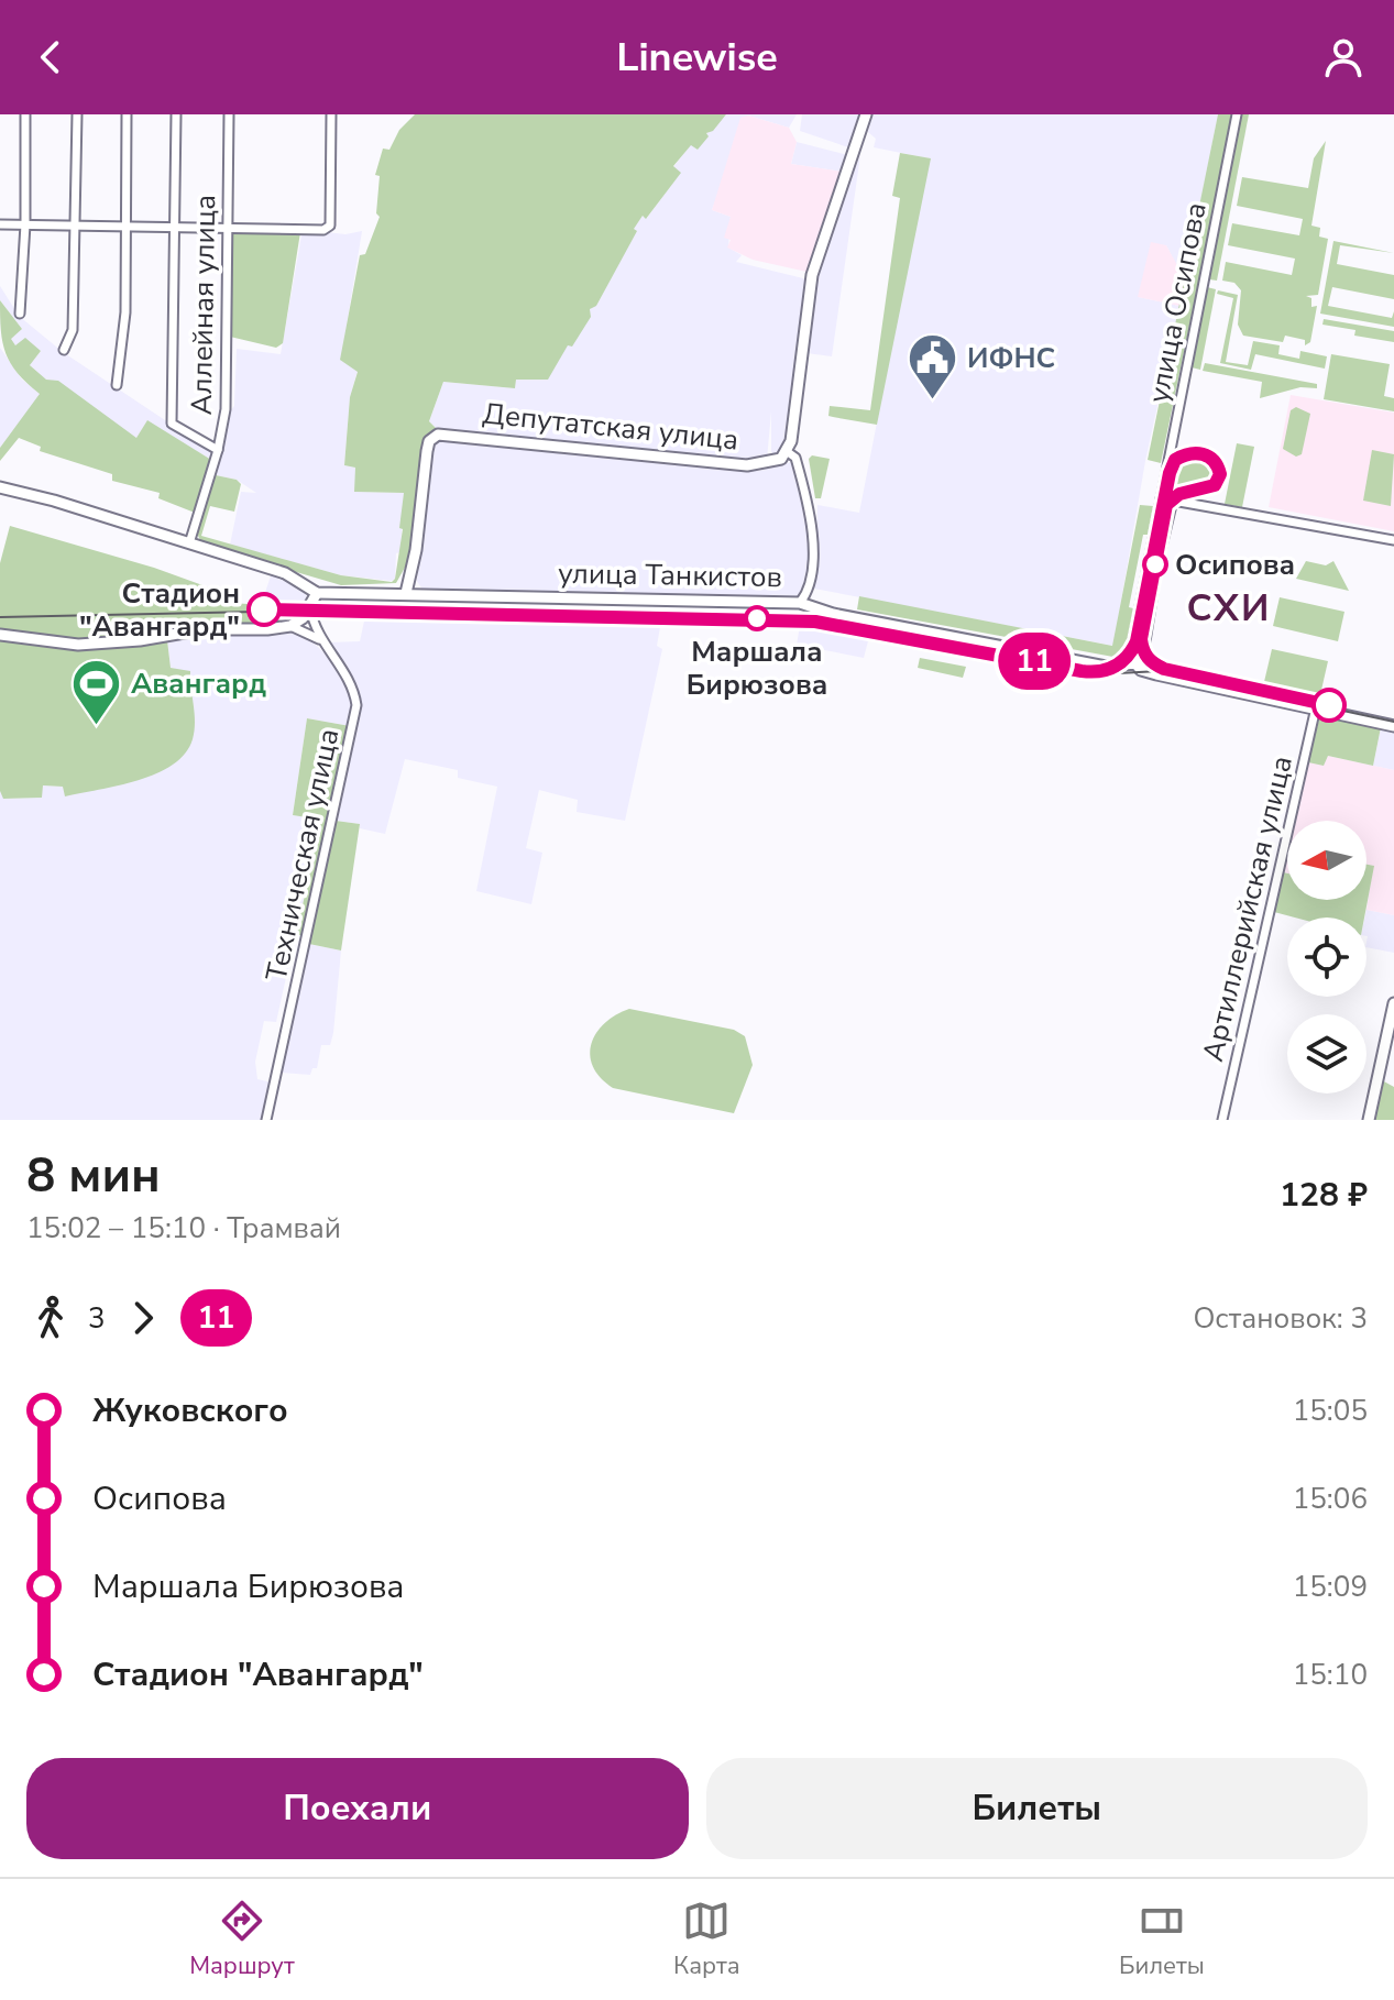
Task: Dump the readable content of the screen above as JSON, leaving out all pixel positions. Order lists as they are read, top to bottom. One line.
{"streets":{"main road":["Депутатская улица","улица Танкистов"],"street":["улица Осипова","Аллейная улица","Техническая улица","Артиллерийская улица"]},"crossings":[["улица Осипова","улица Танкистов"],["Аллейная улица","улица Танкистов"],["Депутатская улица","улица Танкистов"],["улица Танкистов","Артиллерийская улица"]],"districts":["СХИ"],"places":{"public building":["ИФНС"],"other":["Осипова","Стадион \"Авангард\"","Маршала Бирюзова"],"sports":["Авангард"]},"lines":["tram line 11"],"north":"left","page":{"header":"Linewise","on_map":"11","heading":["8 мин","15:02 – 15:10 · Трамвай","128 ₽"],"legs":["3","11","Остановок: 3"],"list":[{"name":"Жуковского","value":"15:05"},{"name":"Осипова","value":"15:06"},{"name":"Маршала Бирюзова","value":"15:09"},{"name":"Стадион \"Авангард\"","value":"15:10"}],"buttons":["Поехали","Билеты"],"tabs":["Маршрут","Карта","Билеты"]}}
